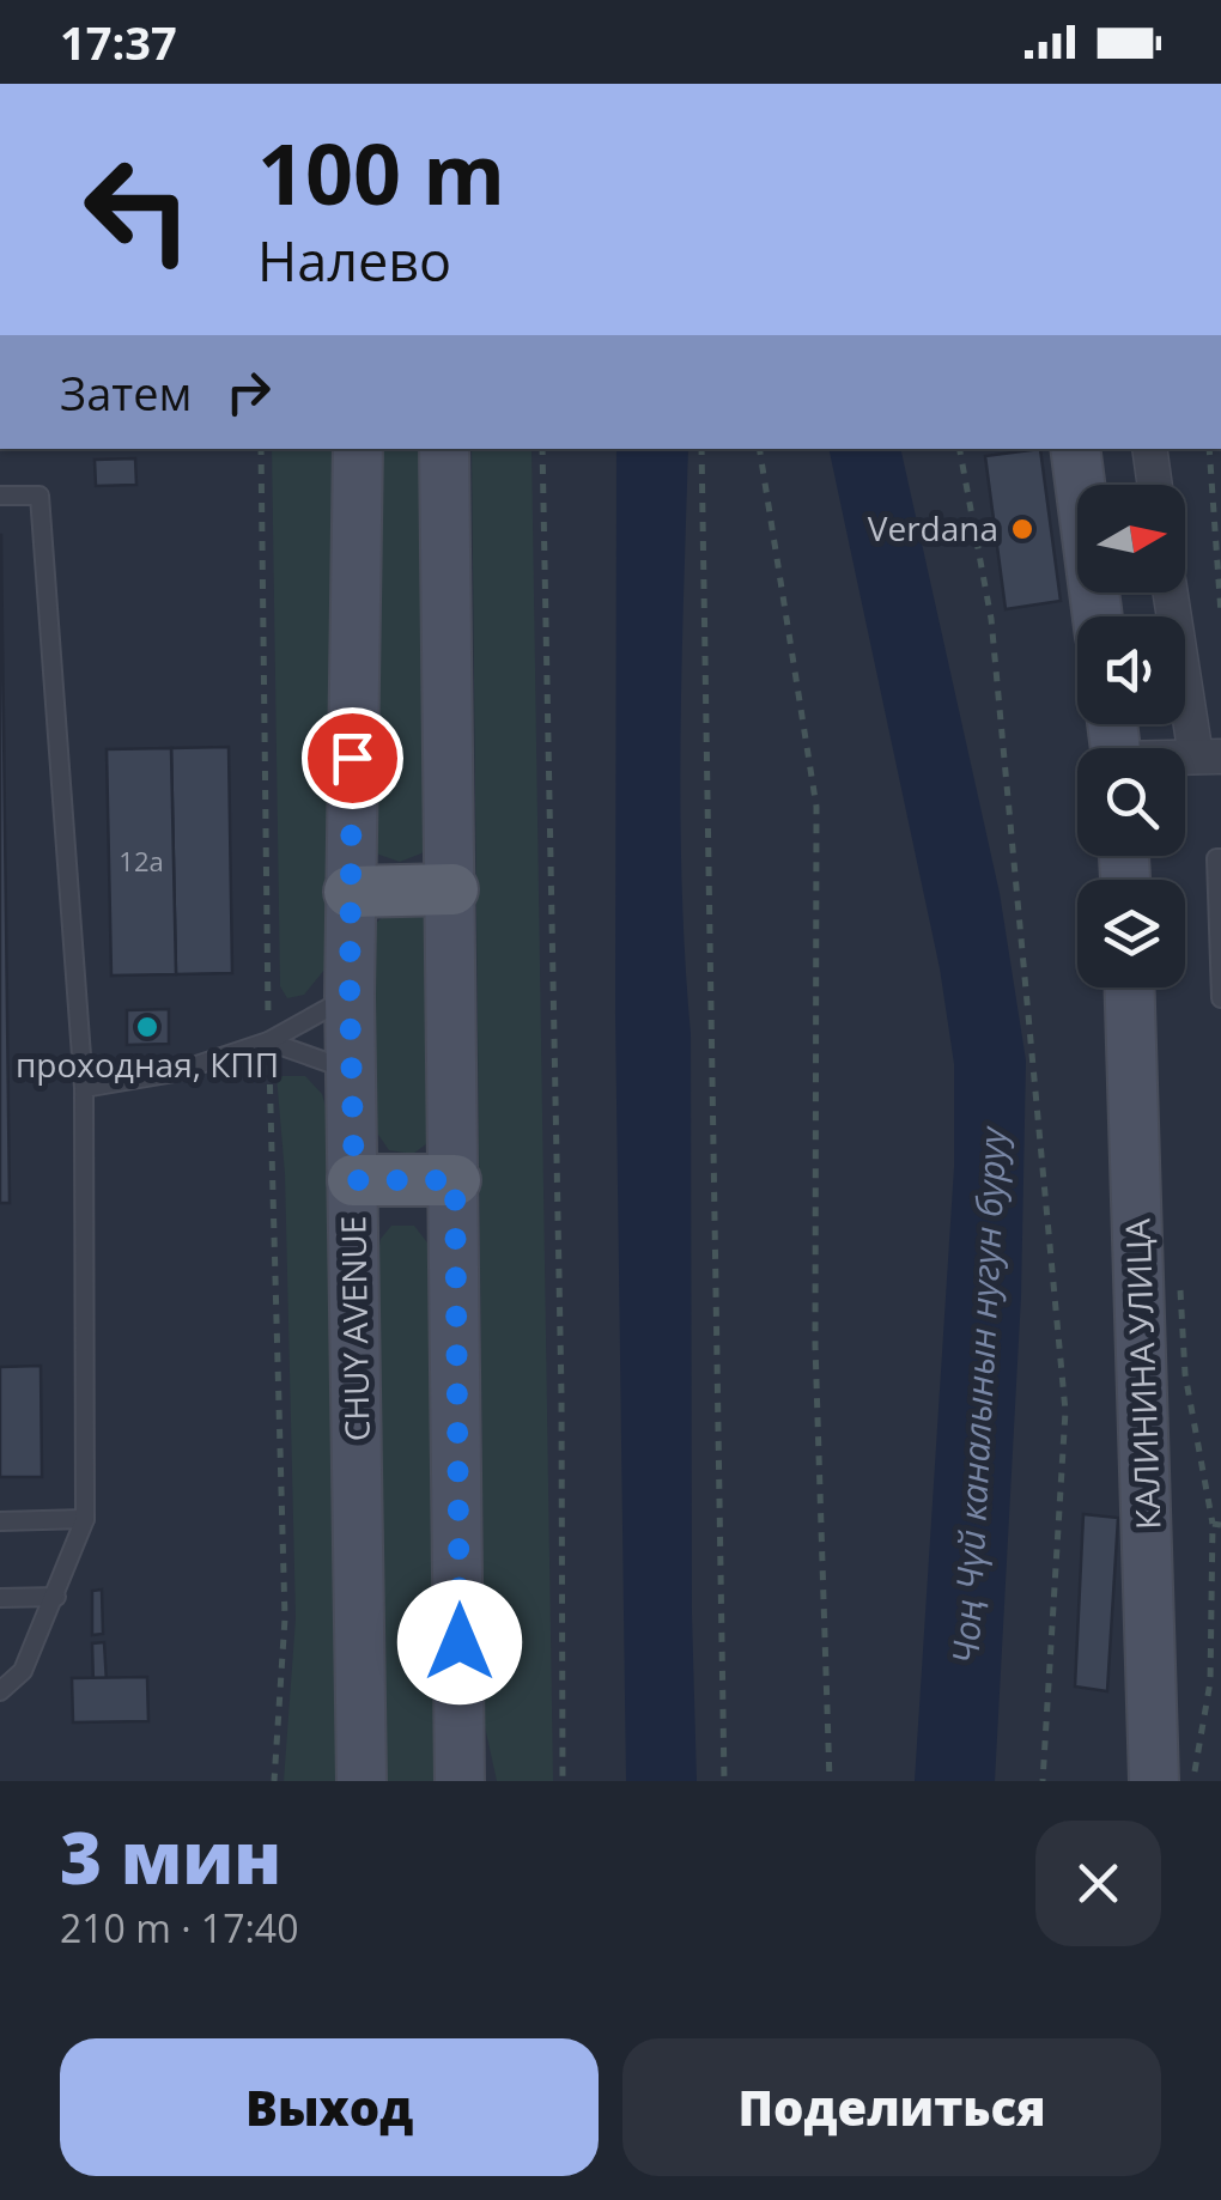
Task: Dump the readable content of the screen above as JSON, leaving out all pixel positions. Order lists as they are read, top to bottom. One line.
{"streets":{"main road":["CHUY AVENUE","КАЛИНИНА УЛИЦА"]},"water":["Чоң Чүй каналынын нугун буруу"],"places":["Verdana","проходная, КПП"],"house_numbers":["12а"],"north":"right","page":{"status":"17:37","turn":["100 m","Налево"],"then":"Затем","heading":["3 мин","210 m · 17:40"],"buttons":["Выход","Поделиться"]}}
